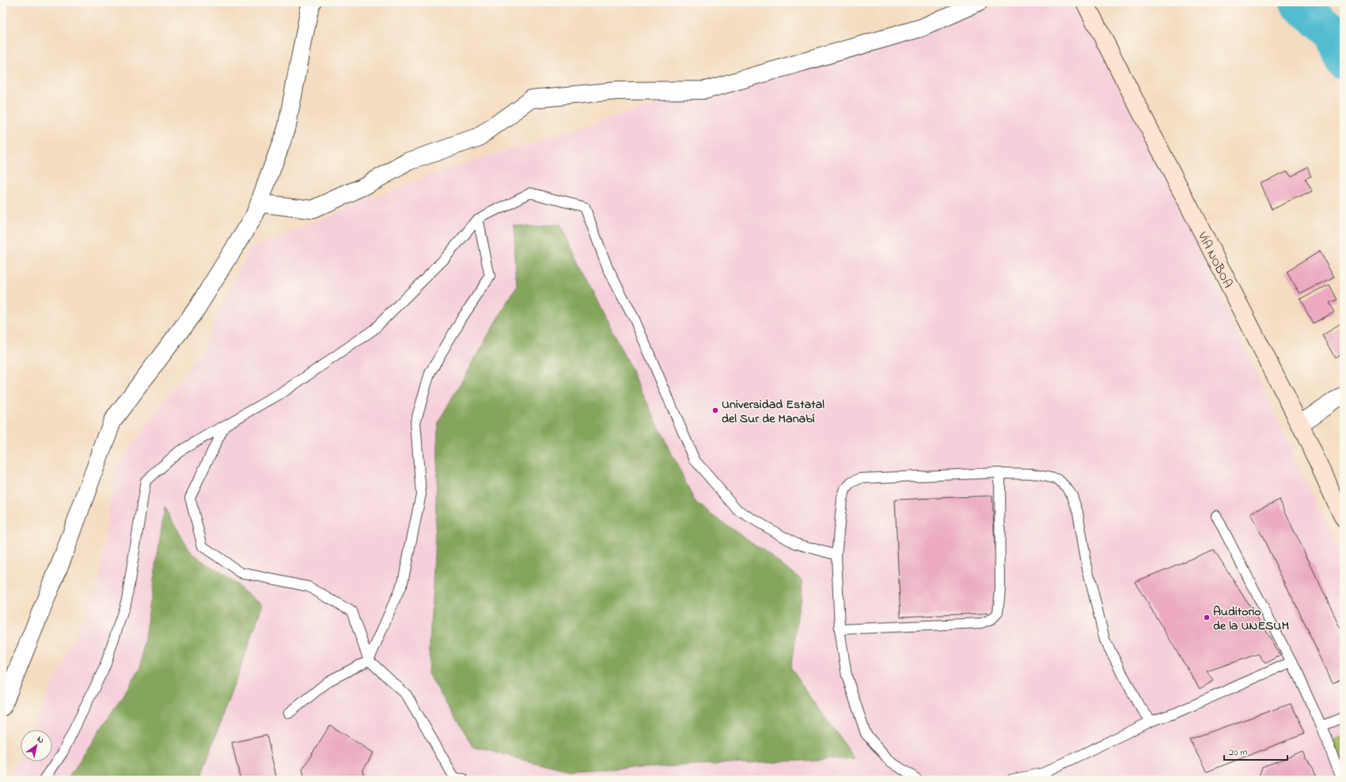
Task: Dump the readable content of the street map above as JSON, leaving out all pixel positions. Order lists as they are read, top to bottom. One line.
{"streets":{"main road":["VÍA NOBOA"]},"places":["Universidad Estatal del Sur de Manabí","Auditorio de la UNESUM"],"scale_bar":"20 m","north":"top right"}
